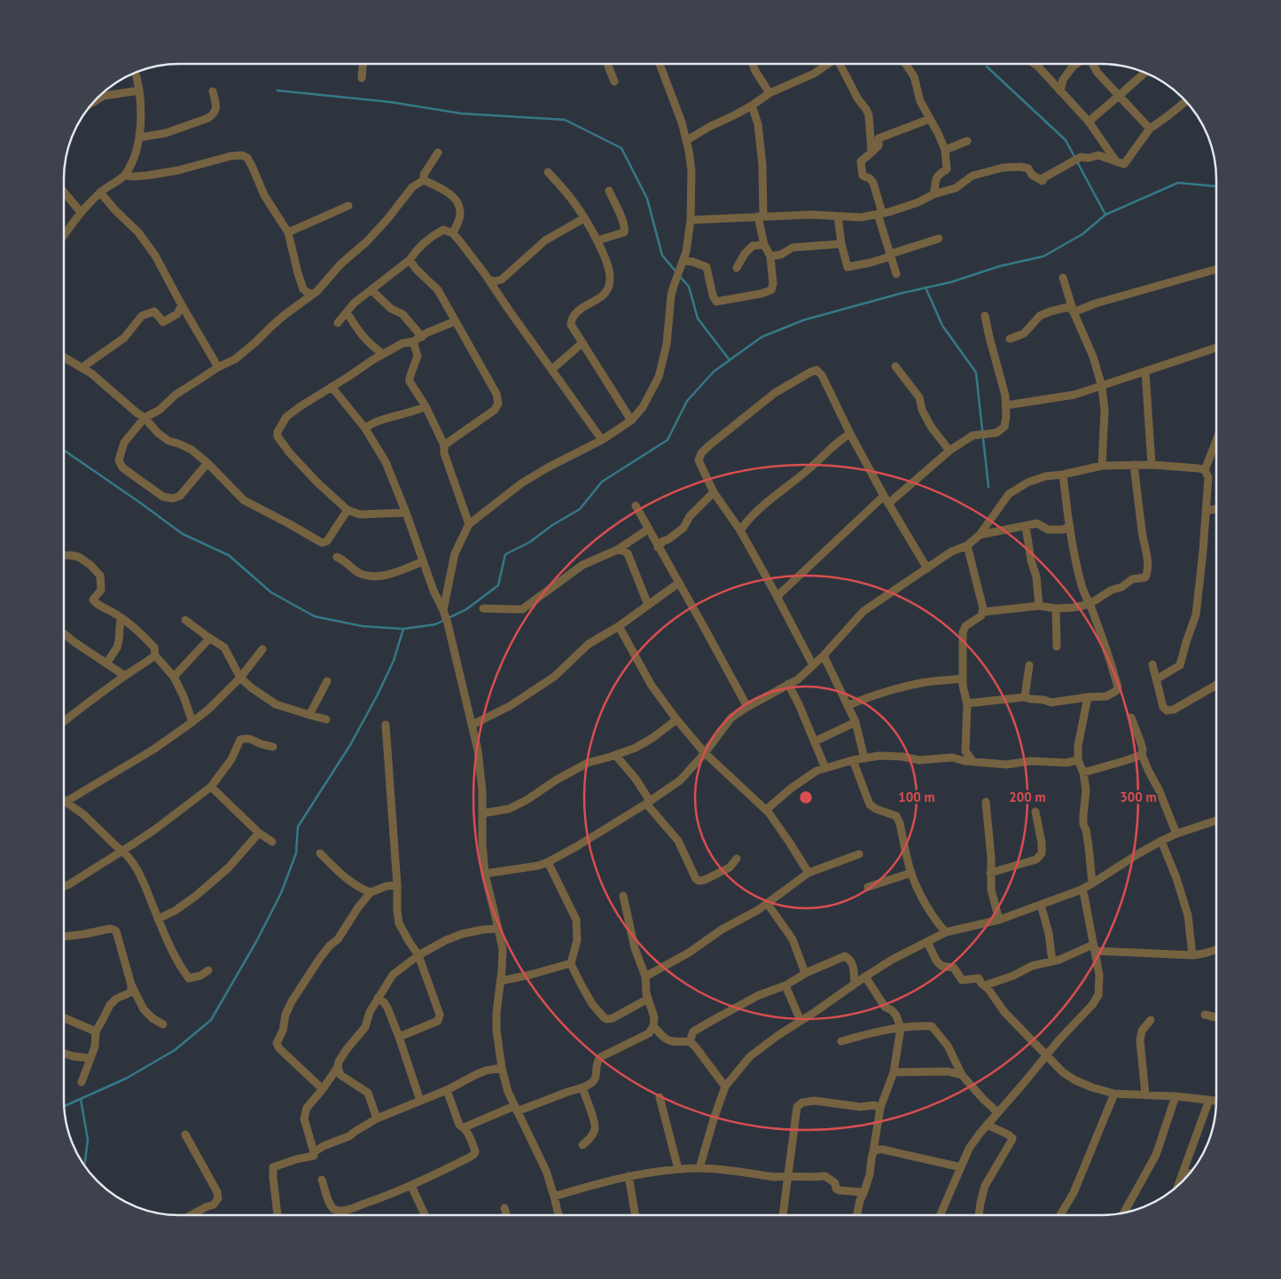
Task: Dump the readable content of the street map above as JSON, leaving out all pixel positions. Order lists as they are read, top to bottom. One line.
{"rings":["100 m","200 m","300 m"]}
